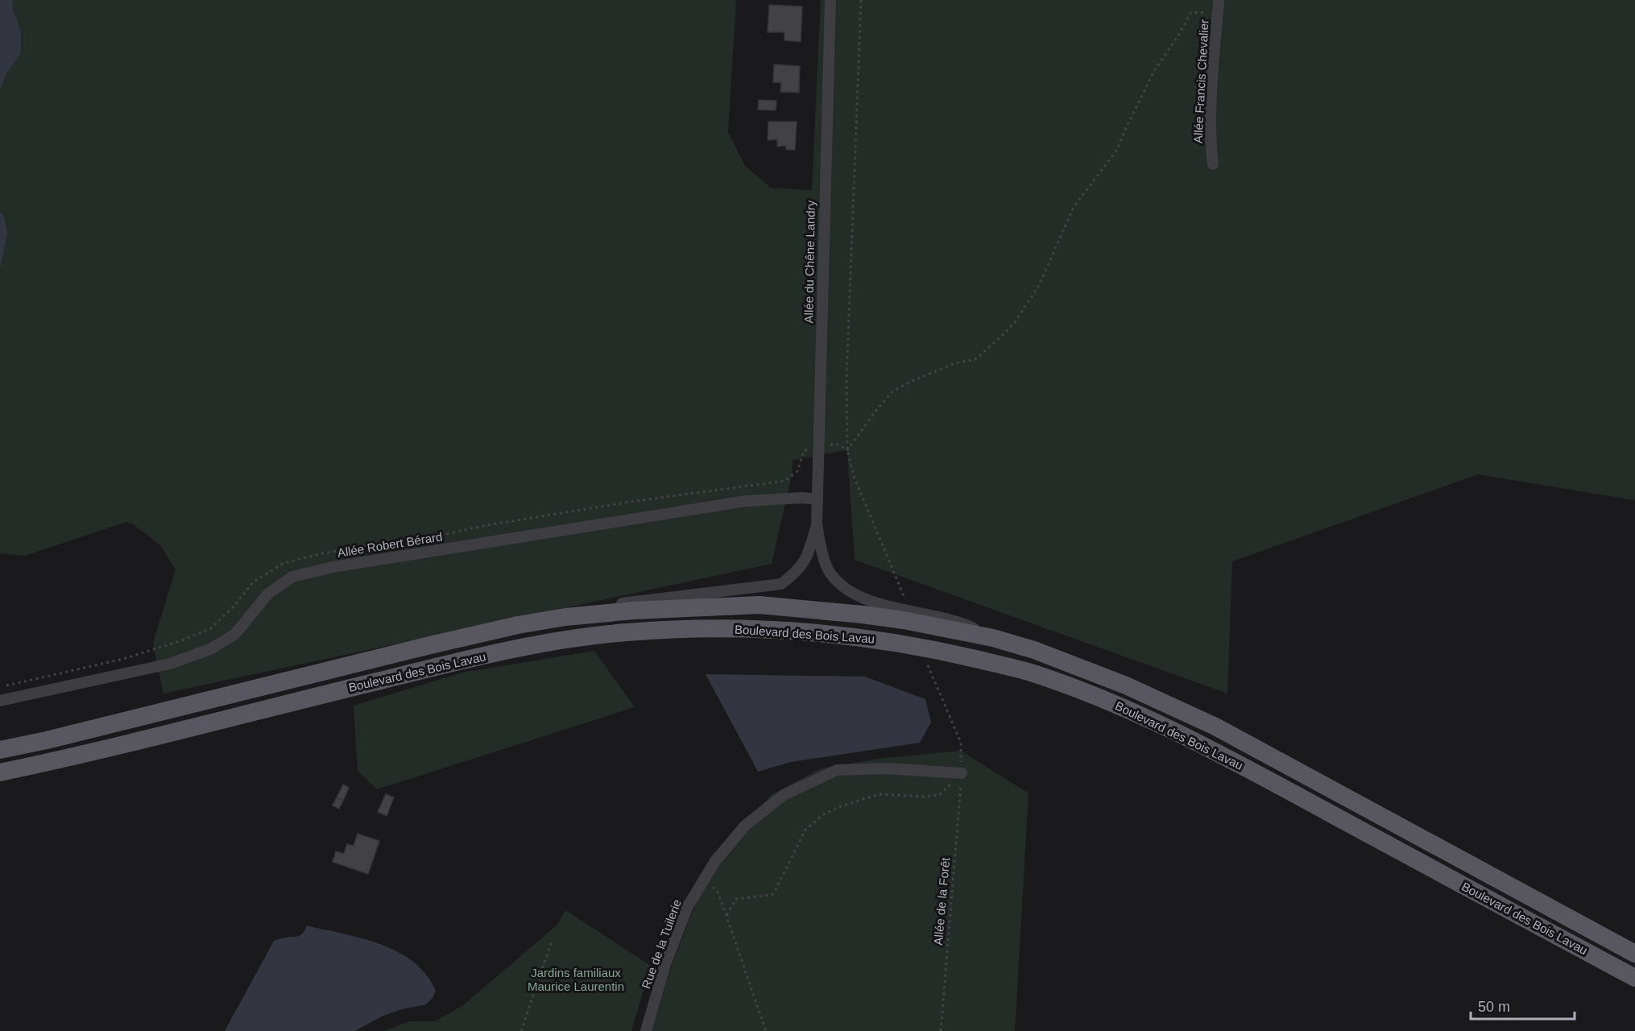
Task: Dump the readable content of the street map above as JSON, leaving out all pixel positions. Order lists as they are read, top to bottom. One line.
{"streets":{"main road":["Boulevard des Bois Lavau"],"street":["Allée Francis Chevalier","Allée du Chêne Landry","Allée Robert Bérard","Rue de la Tuilerie"],"path":["Allée de la Forêt"]},"crossings":[["Allée du Chêne Landry","Allée Robert Bérard"],["Allée du Chêne Landry","Boulevard des Bois Lavau"],["Allée de la Forêt","Rue de la Tuilerie"]],"parks":["Jardins familiaux Maurice Laurentin"],"scale_bar":"50 m"}
